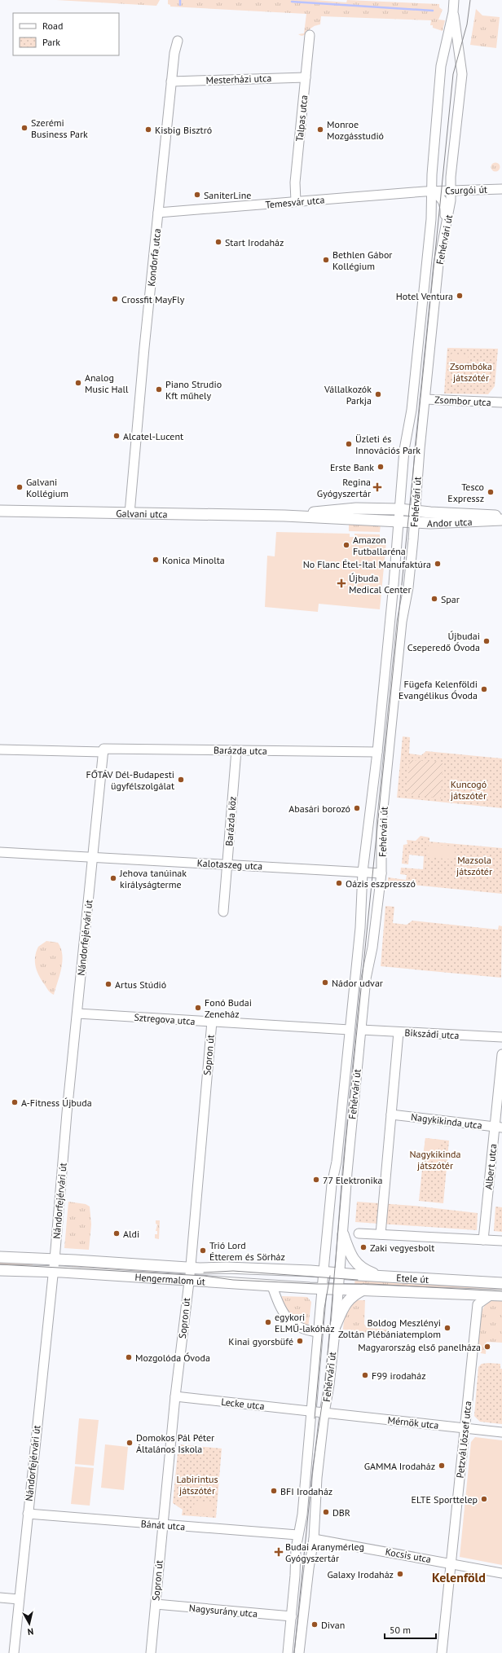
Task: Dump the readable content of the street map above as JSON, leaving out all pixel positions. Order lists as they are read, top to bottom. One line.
{"streets":{"main road":["Galvani utca","Andor utca","Etele út","Hengermalom út"],"street":["Mesterházi utca","Talpas utca","Csurgói út","Temesvár utca","Fehérvári út","Kondorfa utca","Zsombor utca","Barázda utca","Barázda köz","Kalotaszeg utca","Nándorfejérvári út","Sztregova utca","Bikszádi utca","Sopron út","Nagykikinda utca","Albert utca","Lecke utca","Mérnök utca","Petzvál József utca","Bánát utca","Kocsis utca","Nagysurány utca"]},"crossings":[["Mesterházi utca","Talpas utca"],["Mesterházi utca","Kondorfa utca"],["Talpas utca","Temesvár utca"],["Csurgói út","Temesvár utca"],["Csurgói út","Fehérvári út"],["Temesvár utca","Fehérvári út"],["Temesvár utca","Kondorfa utca"],["Fehérvári út","Zsombor utca"],["Fehérvári út","Galvani utca"],["Fehérvári út","Andor utca"],["Fehérvári út","Barázda utca"],["Fehérvári út","Kalotaszeg utca"],["Fehérvári út","Sztregova utca"],["Fehérvári út","Bikszádi utca"],["Fehérvári út","Etele út"],["Fehérvári út","Hengermalom út"],["Fehérvári út","Lecke utca"],["Fehérvári út","Mérnök utca"],["Fehérvári út","Bánát utca"],["Fehérvári út","Kocsis utca"],["Fehérvári út","Nagysurány utca"],["Kondorfa utca","Galvani utca"],["Galvani utca","Andor utca"],["Barázda utca","Barázda köz"],["Barázda utca","Nándorfejérvári út"],["Barázda köz","Kalotaszeg utca"],["Kalotaszeg utca","Nándorfejérvári út"],["Nándorfejérvári út","Sztregova utca"],["Nándorfejérvári út","Hengermalom út"],["Nándorfejérvári út","Bánát utca"],["Sztregova utca","Sopron út"],["Sopron út","Hengermalom út"],["Sopron út","Lecke utca"],["Sopron út","Bánát utca"],["Sopron út","Nagysurány utca"],["Nagykikinda utca","Albert utca"],["Etele út","Hengermalom út"],["Lecke utca","Mérnök utca"],["Mérnök utca","Petzvál József utca"],["Petzvál József utca","Kocsis utca"]],"districts":["Kelenföld"],"parks":["Zsombóka játszótér","Kuncogó játszótér","Mazsola játszótér","Nagykikinda játszótér","Labirintus játszótér"],"places":{"other":["Szerémi Business Park","Kisbig Bisztró","Monroe Mozgásstudió","SaniterLine","Start Irodaház","Bethlen Gábor Kollégium","Hotel Ventura","Crossfit MayFly","Analog Music Hall","Piano Strudio Kft műhely","Vállalkozók Parkja","Alcatel-Lucent","Üzleti és Innovációs Park","Erste Bank","Galvani Kollégium","Tesco Expressz","Amazon Futballaréna","Konica Minolta","No Flanc Étel-Ital Manufaktúra","Spar","Újbudai Cseperedő Óvoda","Fügefa Kelenföldi Evangélikus Óvoda","FŐTÁV Dél-Budapesti ügyfélszolgálat","Abasári borozó","Jehova tanúinak királyságterme","Oázis eszpresszó","Nádor udvar","Artus Stúdió","Fonó Budai Zeneház","A-Fitness Újbuda","77 Elektronika","Aldi","Zaki vegyesbolt","Trió Lord Étterem és Sörház","egykori ELMŰ-lakóház","Boldog Meszlényi Zoltán Plébániatemplom","Kinai gyorsbüfé","Magyarország első panelháza","Mozgolóda Óvoda","F99 irodaház","Domokos Pál Péter Általános Iskola","GAMMA Irodaház","BFI Irodaház","ELTE Sporttelep","DBR","Galaxy Irodaház","Divan"],"health":["Regina Gyógyszertár","Újbuda Medical Center","Budai Aranymérleg Gyógyszertár"]},"legend":["Road","Park"],"scale_bar":"50 m","north":"bottom"}
